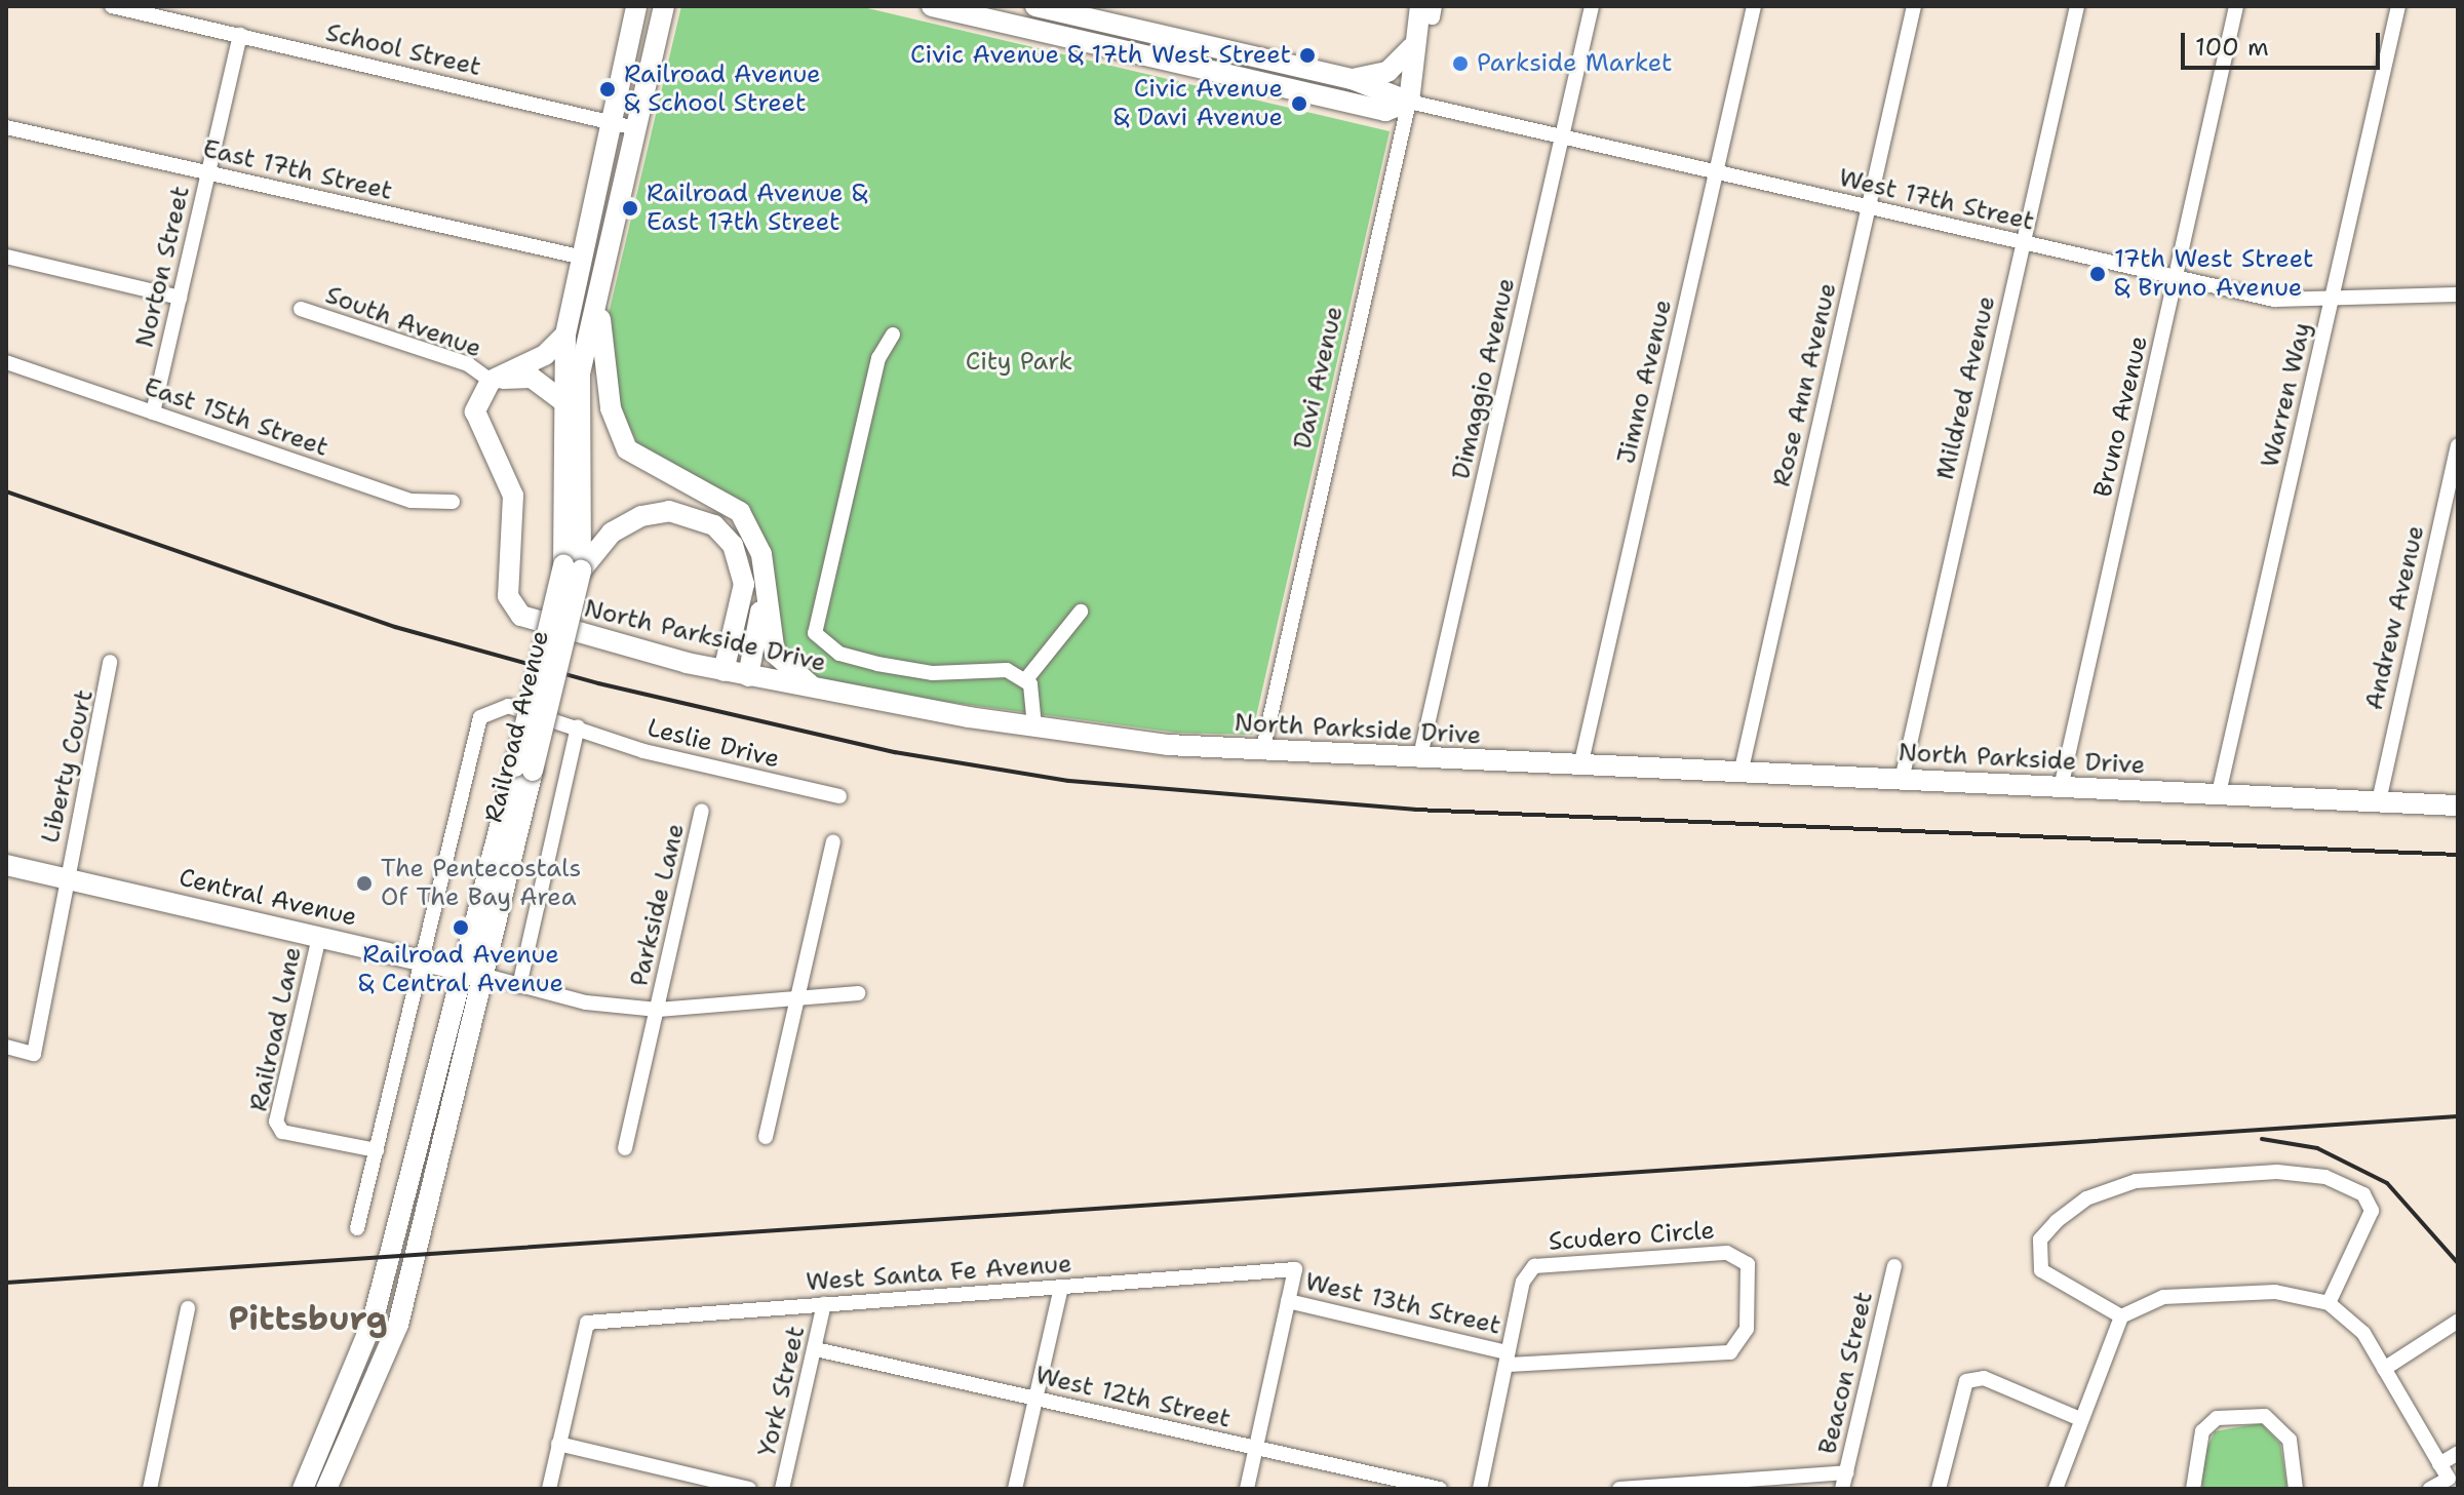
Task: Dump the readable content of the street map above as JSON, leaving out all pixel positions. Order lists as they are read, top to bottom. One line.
{"streets":{"main road":["Davi Avenue","North Parkside Drive","Railroad Avenue","Central Avenue"],"street":["School Street","East 17th Street","West 17th Street","Norton Street","South Avenue","Dimaggio Avenue","Jimno Avenue","Rose Ann Avenue","Mildred Avenue","Warren Way","Bruno Avenue","East 15th Street","Andrew Avenue","Leslie Drive","Liberty Court","Parkside Lane","Railroad Lane","Scudero Circle","West Santa Fe Avenue","West 13th Street","Beacon Street","York Street","West 12th Street"]},"crossings":[["School Street","Norton Street"],["School Street","Railroad Avenue"],["East 17th Street","Norton Street"],["East 17th Street","Railroad Avenue"],["West 17th Street","Davi Avenue"],["West 17th Street","Dimaggio Avenue"],["West 17th Street","Jimno Avenue"],["West 17th Street","Rose Ann Avenue"],["West 17th Street","Mildred Avenue"],["West 17th Street","Warren Way"],["West 17th Street","Bruno Avenue"],["Norton Street","East 15th Street"],["South Avenue","North Parkside Drive"],["Davi Avenue","North Parkside Drive"],["Dimaggio Avenue","North Parkside Drive"],["Jimno Avenue","North Parkside Drive"],["Rose Ann Avenue","North Parkside Drive"],["Mildred Avenue","North Parkside Drive"],["Warren Way","North Parkside Drive"],["Bruno Avenue","North Parkside Drive"],["Andrew Avenue","North Parkside Drive"],["Railroad Avenue","Central Avenue"],["Liberty Court","Central Avenue"],["Central Avenue","Parkside Lane"],["Central Avenue","Railroad Lane"],["Scudero Circle","West 13th Street"],["West Santa Fe Avenue","West 13th Street"],["West Santa Fe Avenue","York Street"],["York Street","West 12th Street"]],"districts":["Pittsburg"],"parks":["City Park"],"places":["Civic Avenue & 17th West Street","Parkside Market","Railroad Avenue & School Street","Civic Avenue & Davi Avenue","Railroad Avenue & East 17th Street","17th West Street & Bruno Avenue","The Pentecostals Of The Bay Area","Railroad Avenue & Central Avenue"],"scale_bar":"100 m"}
